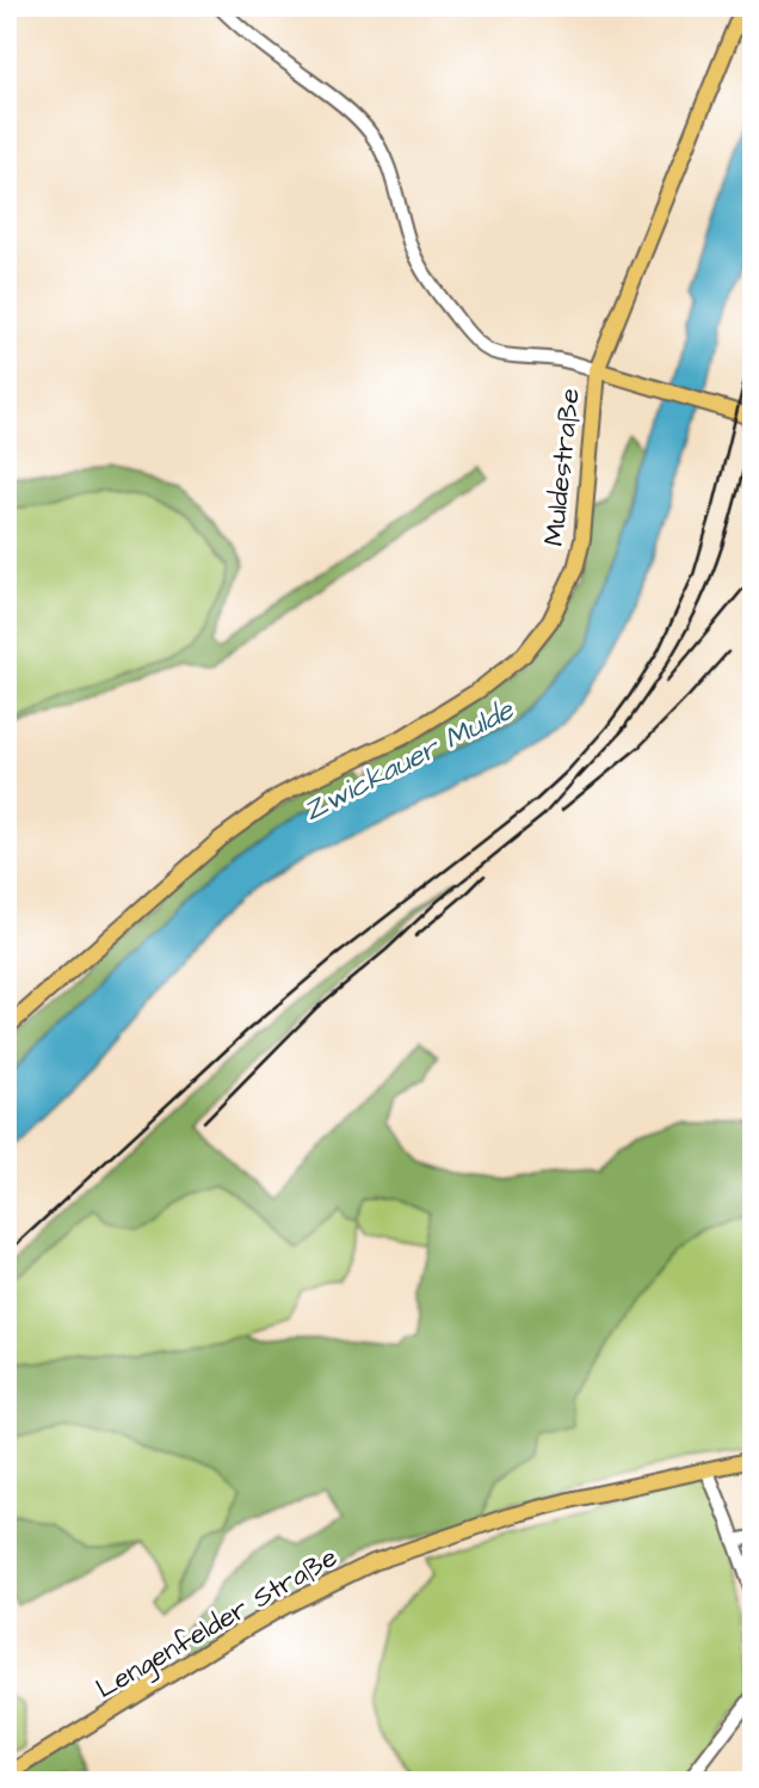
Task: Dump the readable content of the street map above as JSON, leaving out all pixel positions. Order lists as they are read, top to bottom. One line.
{"streets":{"main road":["Muldestraße","Lengenfelder Straße"]},"water":["Zwickauer Mulde"]}
